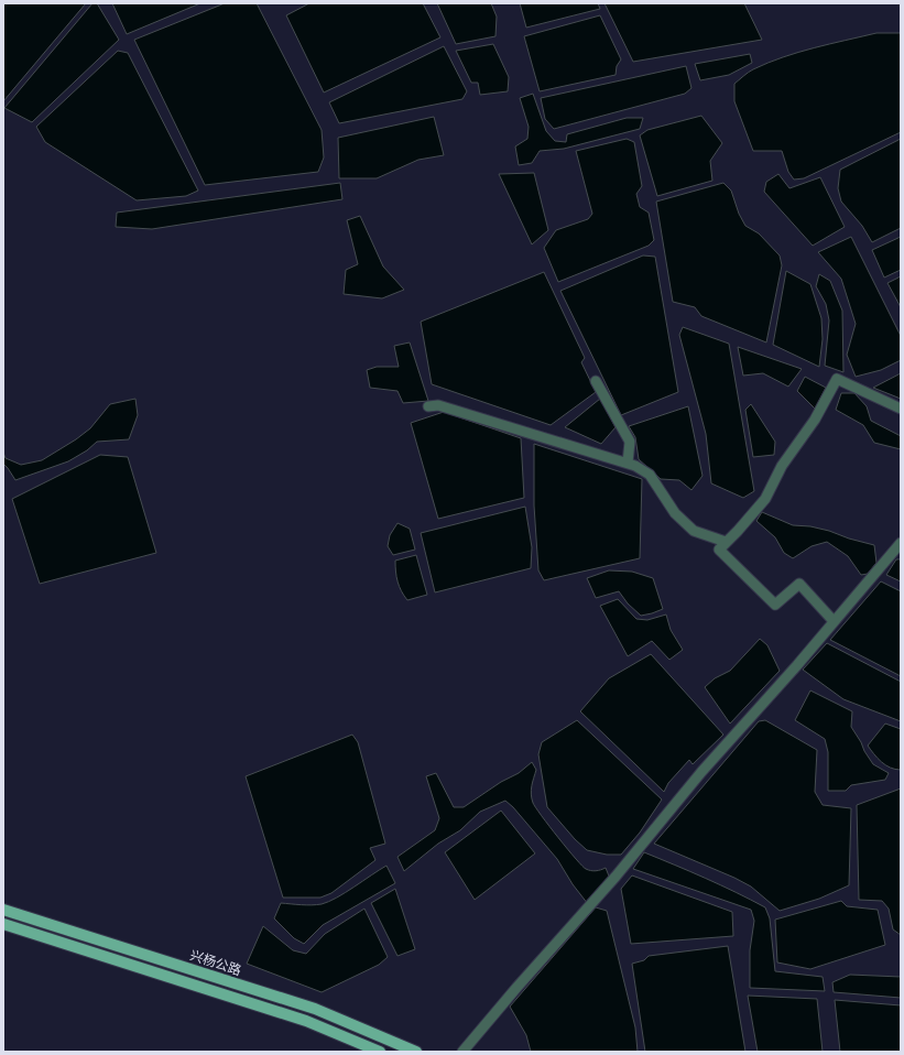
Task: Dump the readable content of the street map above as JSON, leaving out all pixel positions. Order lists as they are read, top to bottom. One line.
{"streets":{"main road":["兴杨公路"]}}
